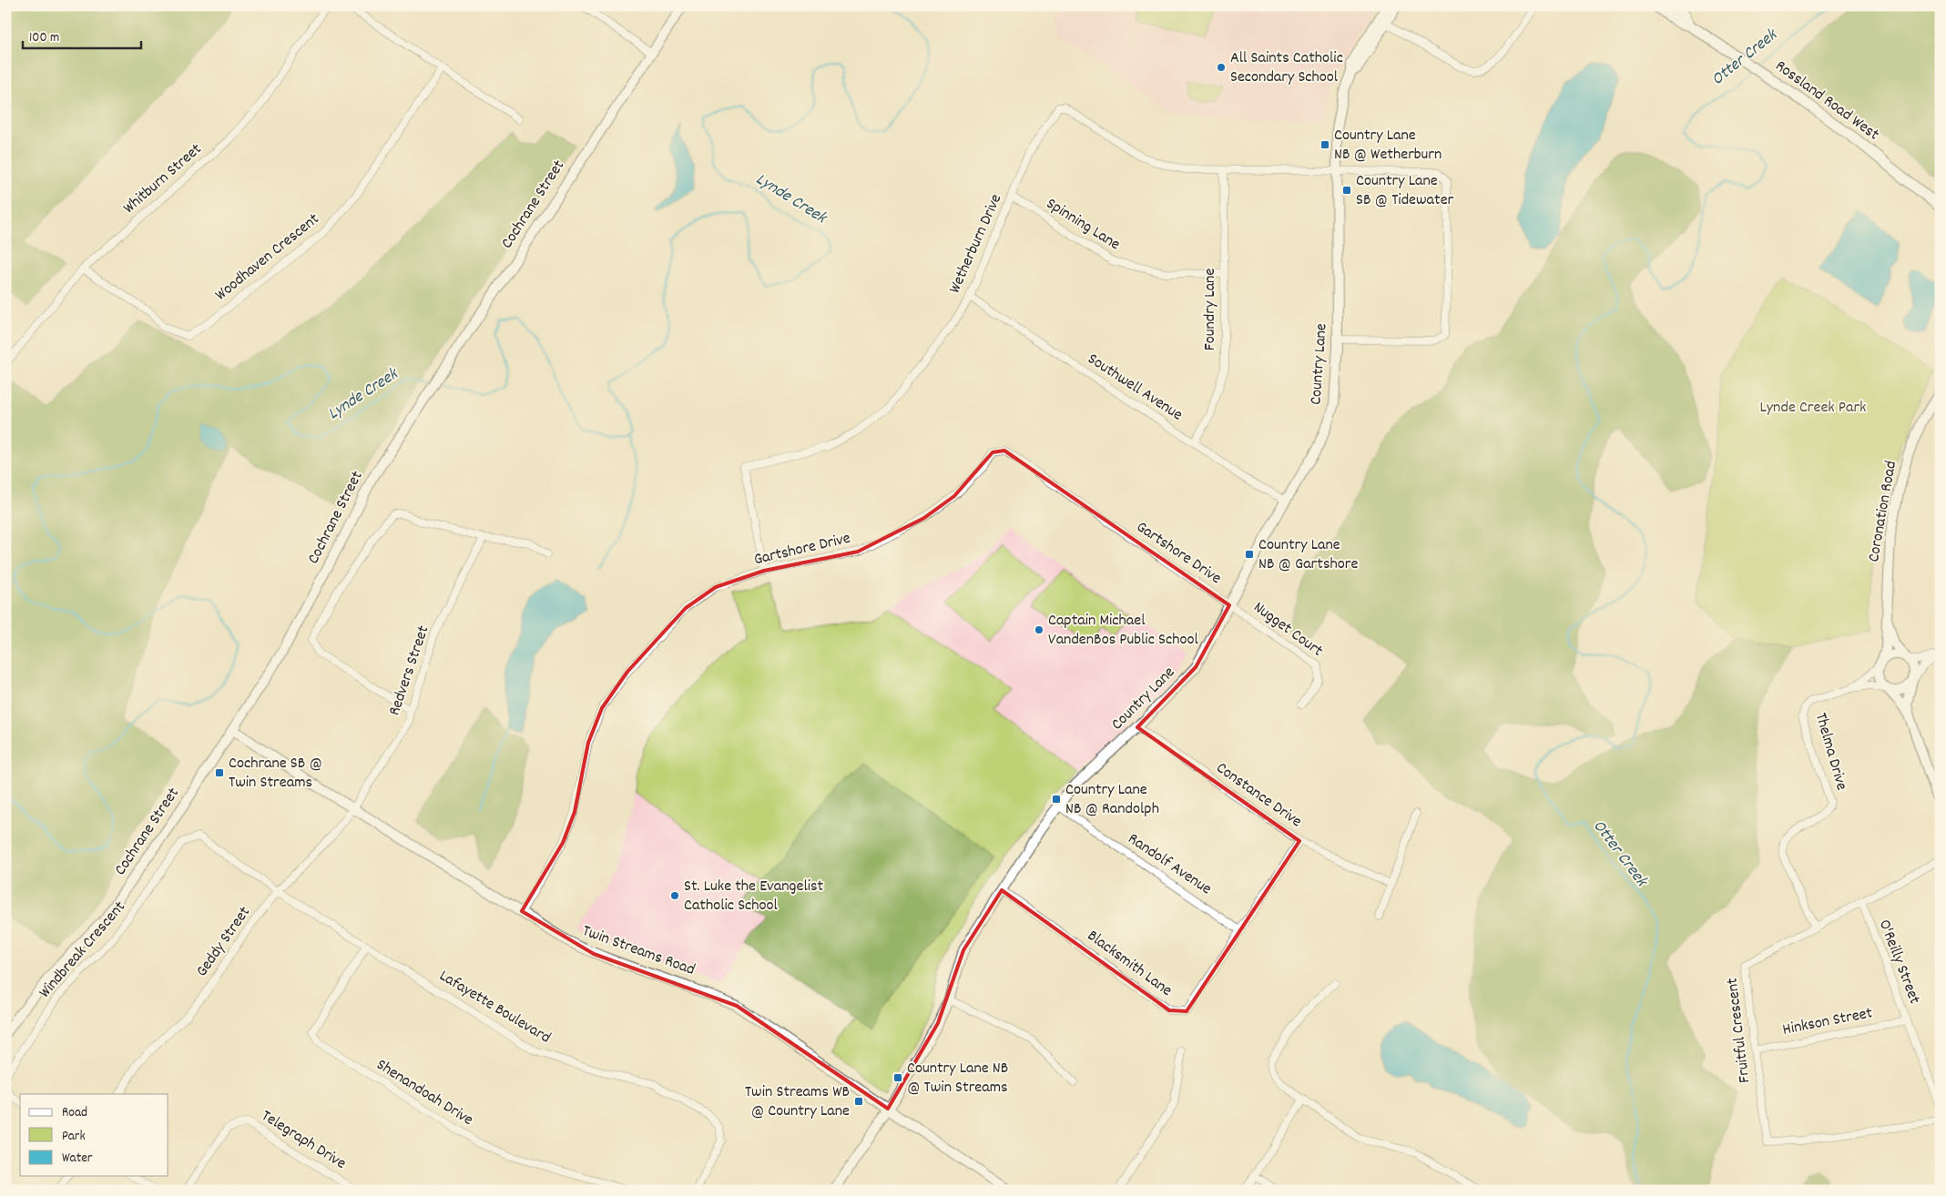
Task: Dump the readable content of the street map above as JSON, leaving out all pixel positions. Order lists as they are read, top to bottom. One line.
{"streets":{"main road":["Rossland Road West"],"street":["Whitburn Street","Cochrane Street","Spinning Lane","Wetherburn Drive","Woodhaven Crescent","Foundry Lane","Country Lane","Southwell Avenue","Coronation Road","Gartshore Drive","Nugget Court","Redvers Street","Thelma Drive","Constance Drive","Randolf Avenue","Geddy Street","Windbreak Crescent","Twin Streams Road","O'Reilly Street","Blacksmith Lane","Lafayette Boulevard","Hinkson Street","Fruitful Crescent","Shenandoah Drive","Telegraph Drive"]},"crossings":[["Whitburn Street","Woodhaven Crescent"],["Cochrane Street","Twin Streams Road"],["Spinning Lane","Wetherburn Drive"],["Spinning Lane","Foundry Lane"],["Wetherburn Drive","Foundry Lane"],["Wetherburn Drive","Country Lane"],["Wetherburn Drive","Southwell Avenue"],["Wetherburn Drive","Gartshore Drive"],["Foundry Lane","Southwell Avenue"],["Country Lane","Southwell Avenue"],["Country Lane","Gartshore Drive"],["Country Lane","Nugget Court"],["Country Lane","Constance Drive"],["Country Lane","Randolf Avenue"],["Country Lane","Twin Streams Road"],["Country Lane","Blacksmith Lane"],["Coronation Road","Thelma Drive"],["Gartshore Drive","Nugget Court"],["Gartshore Drive","Twin Streams Road"],["Redvers Street","Geddy Street"],["Redvers Street","Twin Streams Road"],["Thelma Drive","Fruitful Crescent"],["Constance Drive","Randolf Avenue"],["Constance Drive","Blacksmith Lane"],["Randolf Avenue","Blacksmith Lane"],["Geddy Street","Windbreak Crescent"],["Geddy Street","Twin Streams Road"],["Geddy Street","Lafayette Boulevard"],["Windbreak Crescent","Lafayette Boulevard"],["O'Reilly Street","Hinkson Street"],["O'Reilly Street","Fruitful Crescent"],["Lafayette Boulevard","Shenandoah Drive"],["Hinkson Street","Fruitful Crescent"]],"water":["Otter Creek","Lynde Creek"],"parks":["Lynde Creek Park"],"places":{"other":["All Saints Catholic Secondary School","Captain Michael VandenBos Public School","St. Luke the Evangelist Catholic School"],"transit":["Country Lane NB @ Wetherburn","Country Lane SB @ Tidewater","Country Lane NB @ Gartshore","Cochrane SB @ Twin Streams","Country Lane NB @ Randolph","Country Lane NB @ Twin Streams","Twin Streams WB @ Country Lane"]},"legend":["Road","Park","Water"],"scale_bar":"100 m"}
